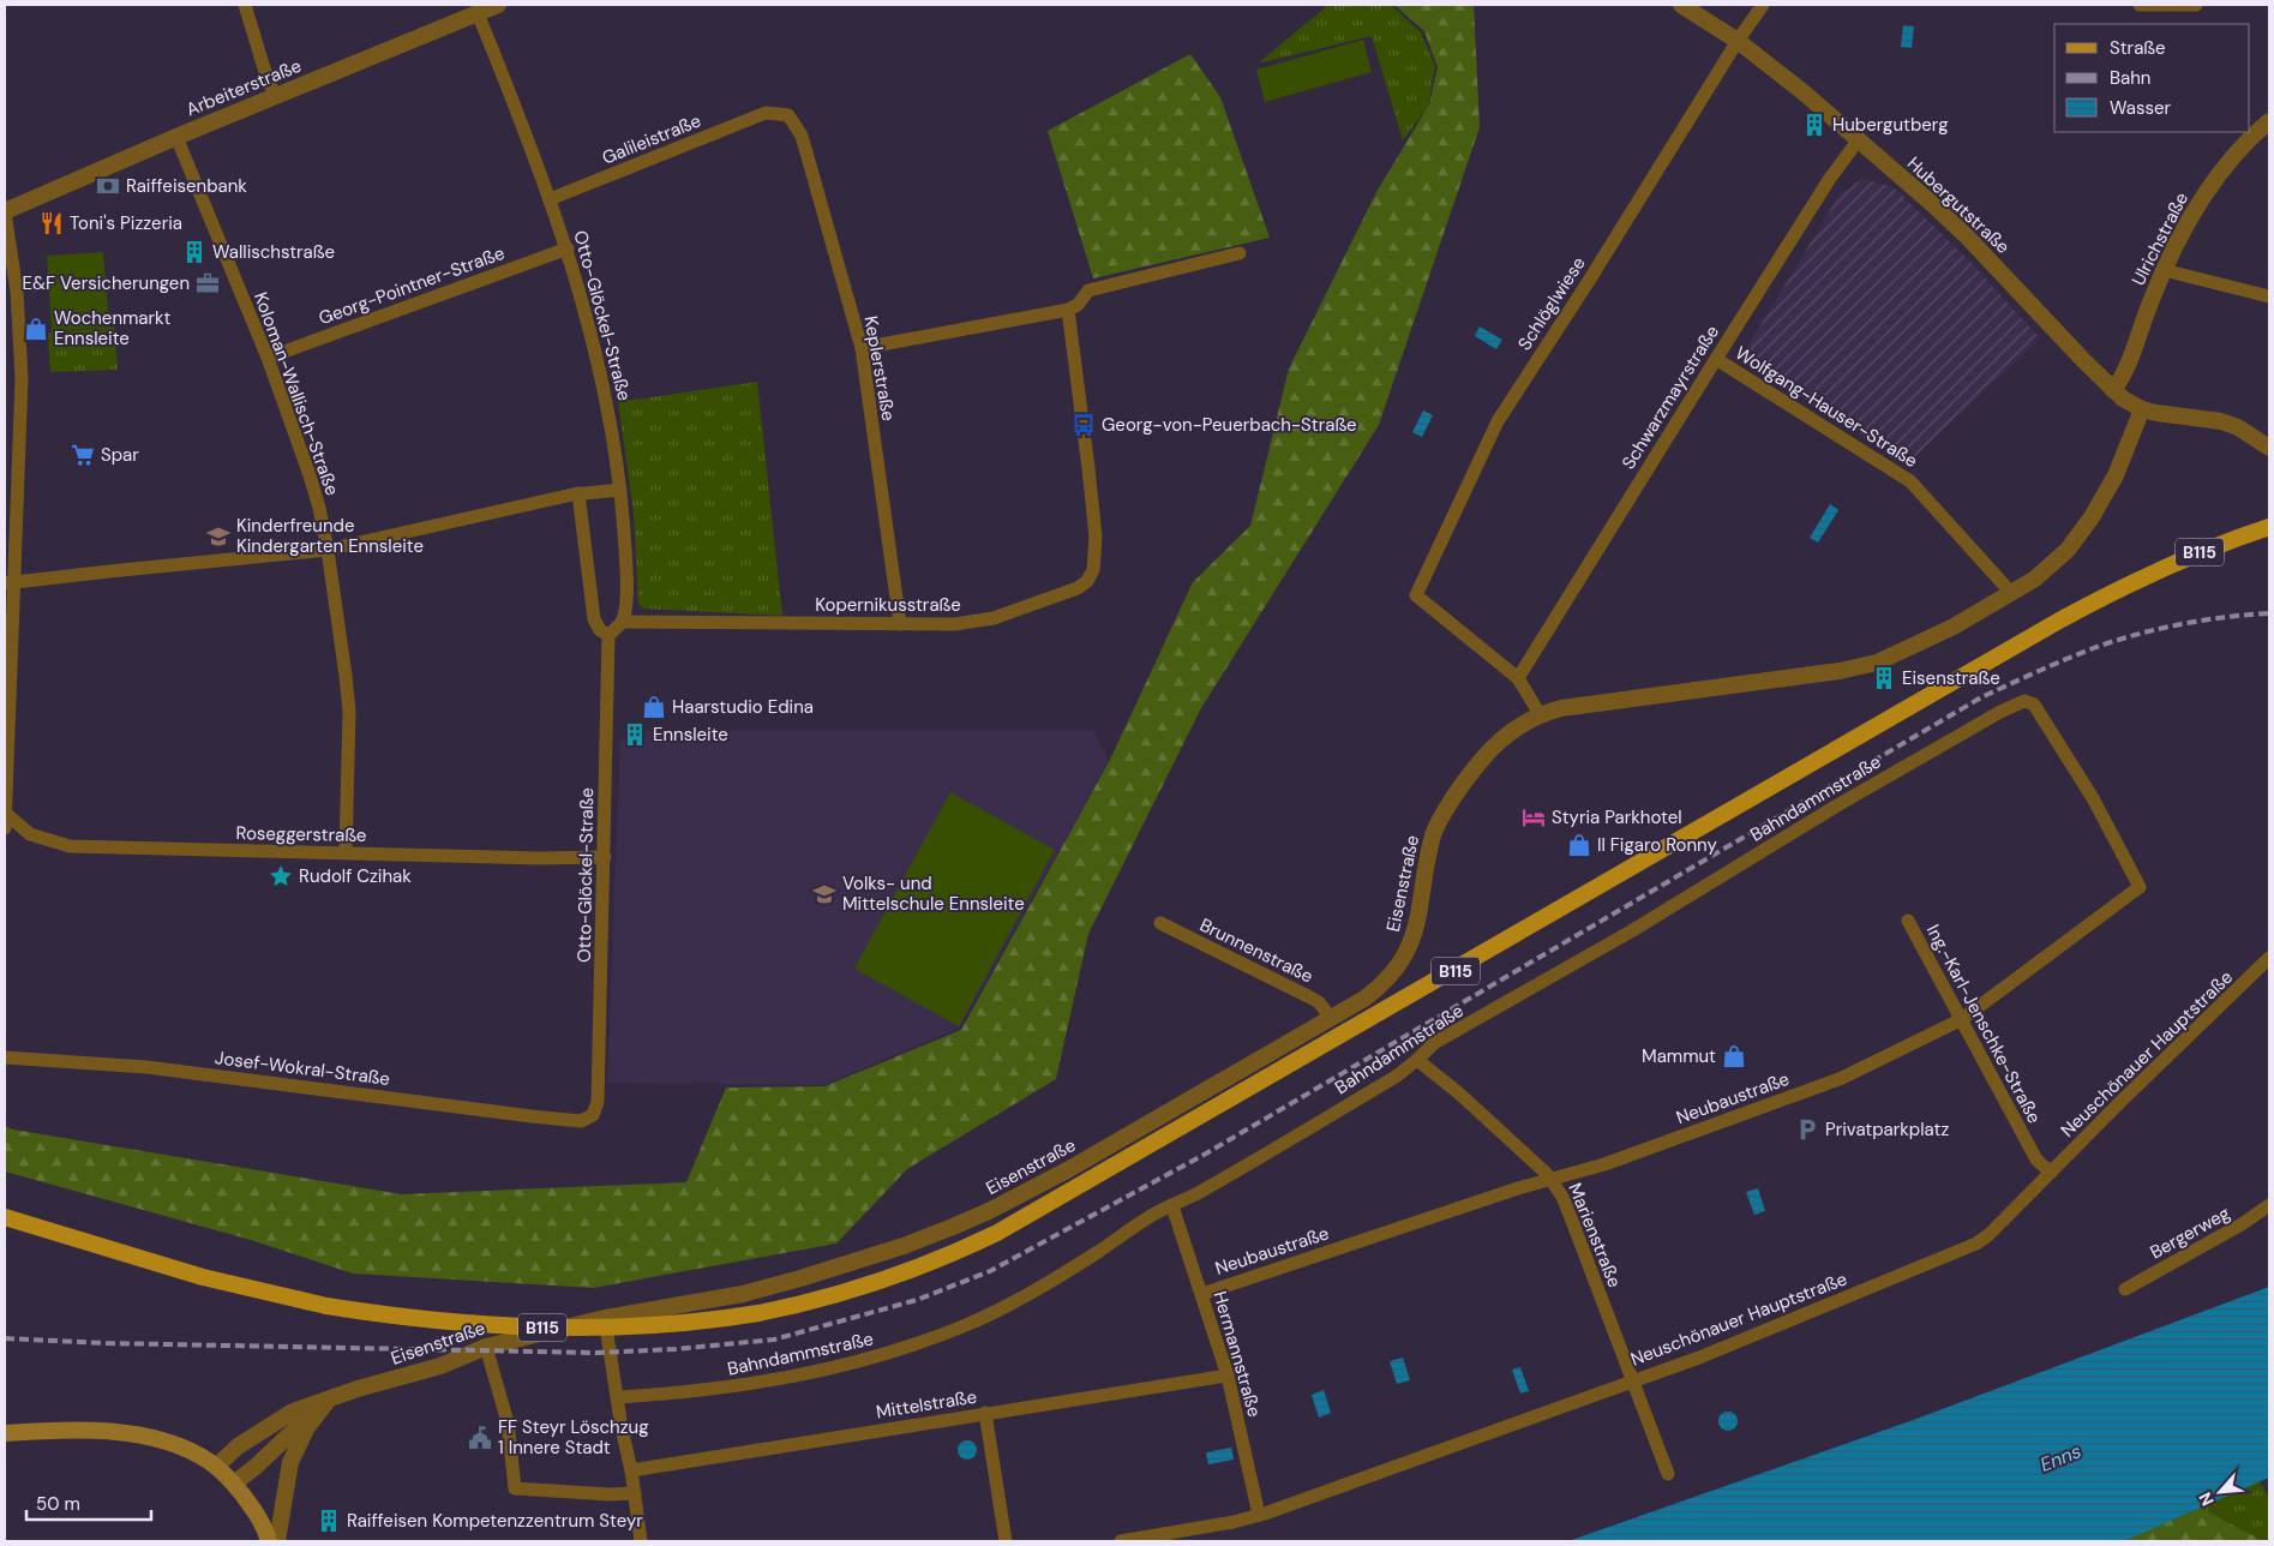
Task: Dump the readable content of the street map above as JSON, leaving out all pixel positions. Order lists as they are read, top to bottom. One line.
{"streets":{"main road":["B115","Eisenstraße"],"street":["Arbeiterstraße","Galileistraße","Hubergutstraße","Ulrichstraße","Georg-Pointner-Straße","Schlöglwiese","Otto-Glöckel-Straße","Keplerstraße","Koloman-Wallisch-Straße","Schwarzmayrstraße","Wolfgang-Hauser-Straße","Kopernikusstraße","Bahndammstraße","Roseggerstraße","Brunnenstraße","Ing.-Karl-Jenschke-Straße","Neuschönauer Hauptstraße","Josef-Wokral-Straße","Neubaustraße","Bergerweg","Marienstraße","Hermannstraße","Mittelstraße"]},"crossings":[["Arbeiterstraße","Otto-Glöckel-Straße"],["Arbeiterstraße","Koloman-Wallisch-Straße"],["Galileistraße","Otto-Glöckel-Straße"],["Galileistraße","Keplerstraße"],["Hubergutstraße","Ulrichstraße"],["Hubergutstraße","Schlöglwiese"],["Hubergutstraße","Schwarzmayrstraße"],["Hubergutstraße","Eisenstraße"],["Georg-Pointner-Straße","Otto-Glöckel-Straße"],["Georg-Pointner-Straße","Koloman-Wallisch-Straße"],["Schlöglwiese","Schwarzmayrstraße"],["Otto-Glöckel-Straße","Kopernikusstraße"],["Otto-Glöckel-Straße","Roseggerstraße"],["Otto-Glöckel-Straße","Josef-Wokral-Straße"],["Keplerstraße","Kopernikusstraße"],["Koloman-Wallisch-Straße","Roseggerstraße"],["Schwarzmayrstraße","Wolfgang-Hauser-Straße"],["Wolfgang-Hauser-Straße","Eisenstraße"],["Bahndammstraße","Neubaustraße"],["Bahndammstraße","Marienstraße"],["Bahndammstraße","Hermannstraße"],["Eisenstraße","Brunnenstraße"],["Ing.-Karl-Jenschke-Straße","Neuschönauer Hauptstraße"],["Ing.-Karl-Jenschke-Straße","Neubaustraße"],["Neuschönauer Hauptstraße","Marienstraße"],["Neuschönauer Hauptstraße","Hermannstraße"],["Neubaustraße","Marienstraße"],["Neubaustraße","Hermannstraße"],["Hermannstraße","Mittelstraße"]],"water":["Enns"],"places":{"building":["Hubergutberg","Wallischstraße","Eisenstraße","Ennsleite","Raiffeisen Kompetenzzentrum Steyr"],"bank":["Raiffeisenbank"],"restaurant":["Toni's Pizzeria"],"office":["E&F Versicherungen"],"shop":["Wochenmarkt Ennsleite","Haarstudio Edina","Il Figaro Ronny","Mammut"],"bus stop":["Georg-von-Peuerbach-Straße"],"supermarket":["Spar"],"school or university":["Kinderfreunde Kindergarten Ennsleite","Volks- und Mittelschule Ennsleite"],"hotel":["Styria Parkhotel"],"place":["Rudolf Czihak"],"parking":["Privatparkplatz"],"public building":["FF Steyr Löschzug 1 Innere Stadt"]},"legend":["Straße","Bahn","Wasser"],"scale_bar":"50 m","north":"bottom left"}
